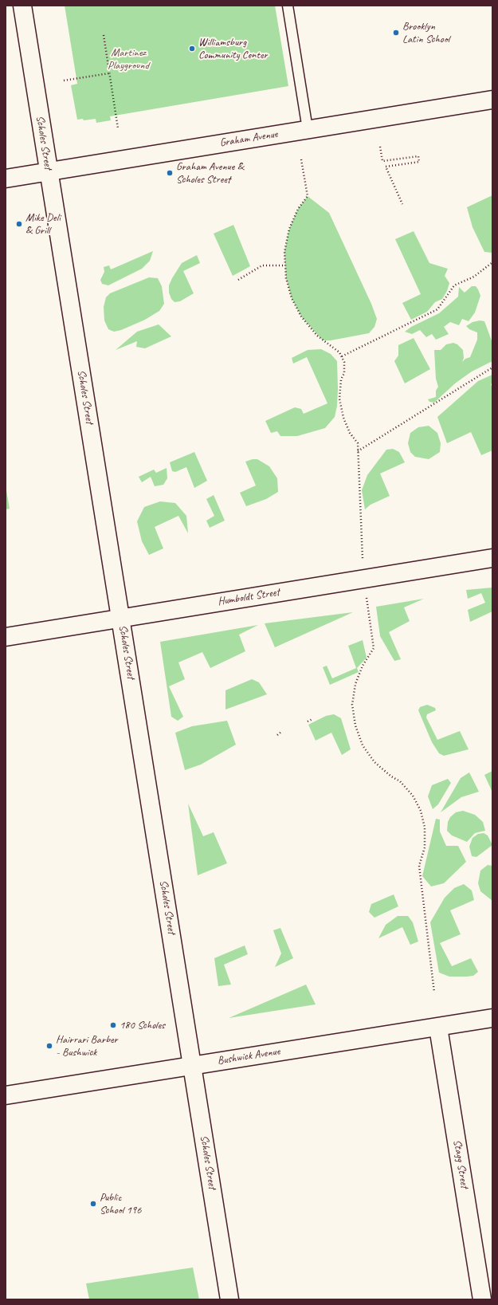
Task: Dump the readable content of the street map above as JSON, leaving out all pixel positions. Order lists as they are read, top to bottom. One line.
{"streets":{"street":["Graham Avenue","Scholes Street","Humboldt Street","Bushwick Avenue","Stagg Street"]},"crossings":[["Graham Avenue","Scholes Street"],["Scholes Street","Humboldt Street"],["Scholes Street","Bushwick Avenue"],["Bushwick Avenue","Stagg Street"]],"parks":["Martinez Playground"],"places":["Brooklyn Latin School","Williamsburg Community Center","Graham Avenue & Scholes Street","Mike Deli & Grill","180 Scholes","Hairrari Barber - Bushwick","Public School 196"]}
